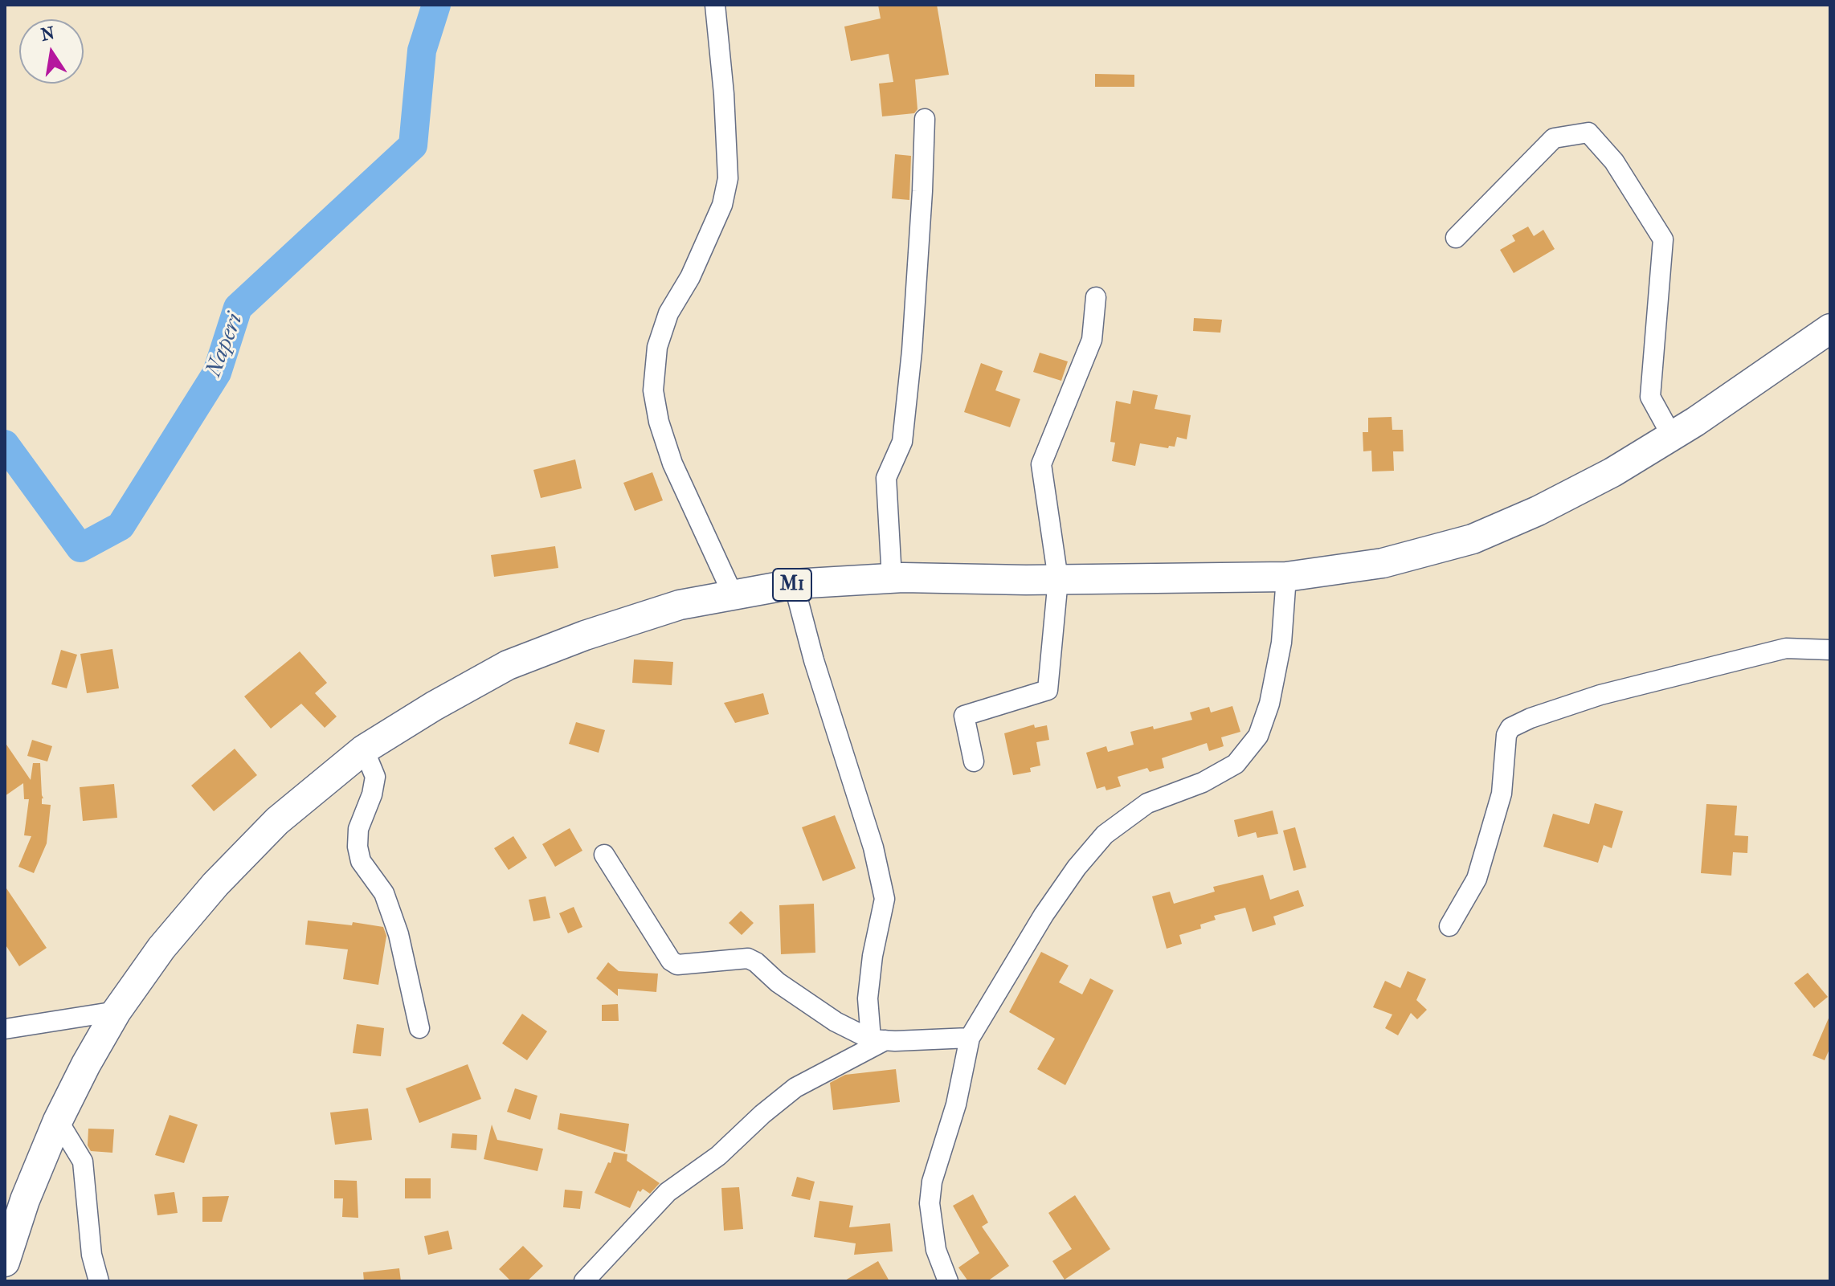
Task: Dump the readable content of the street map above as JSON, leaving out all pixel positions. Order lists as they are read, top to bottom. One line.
{"streets":{"highway":["M1"]},"water":["Naperi"],"north":"top"}
